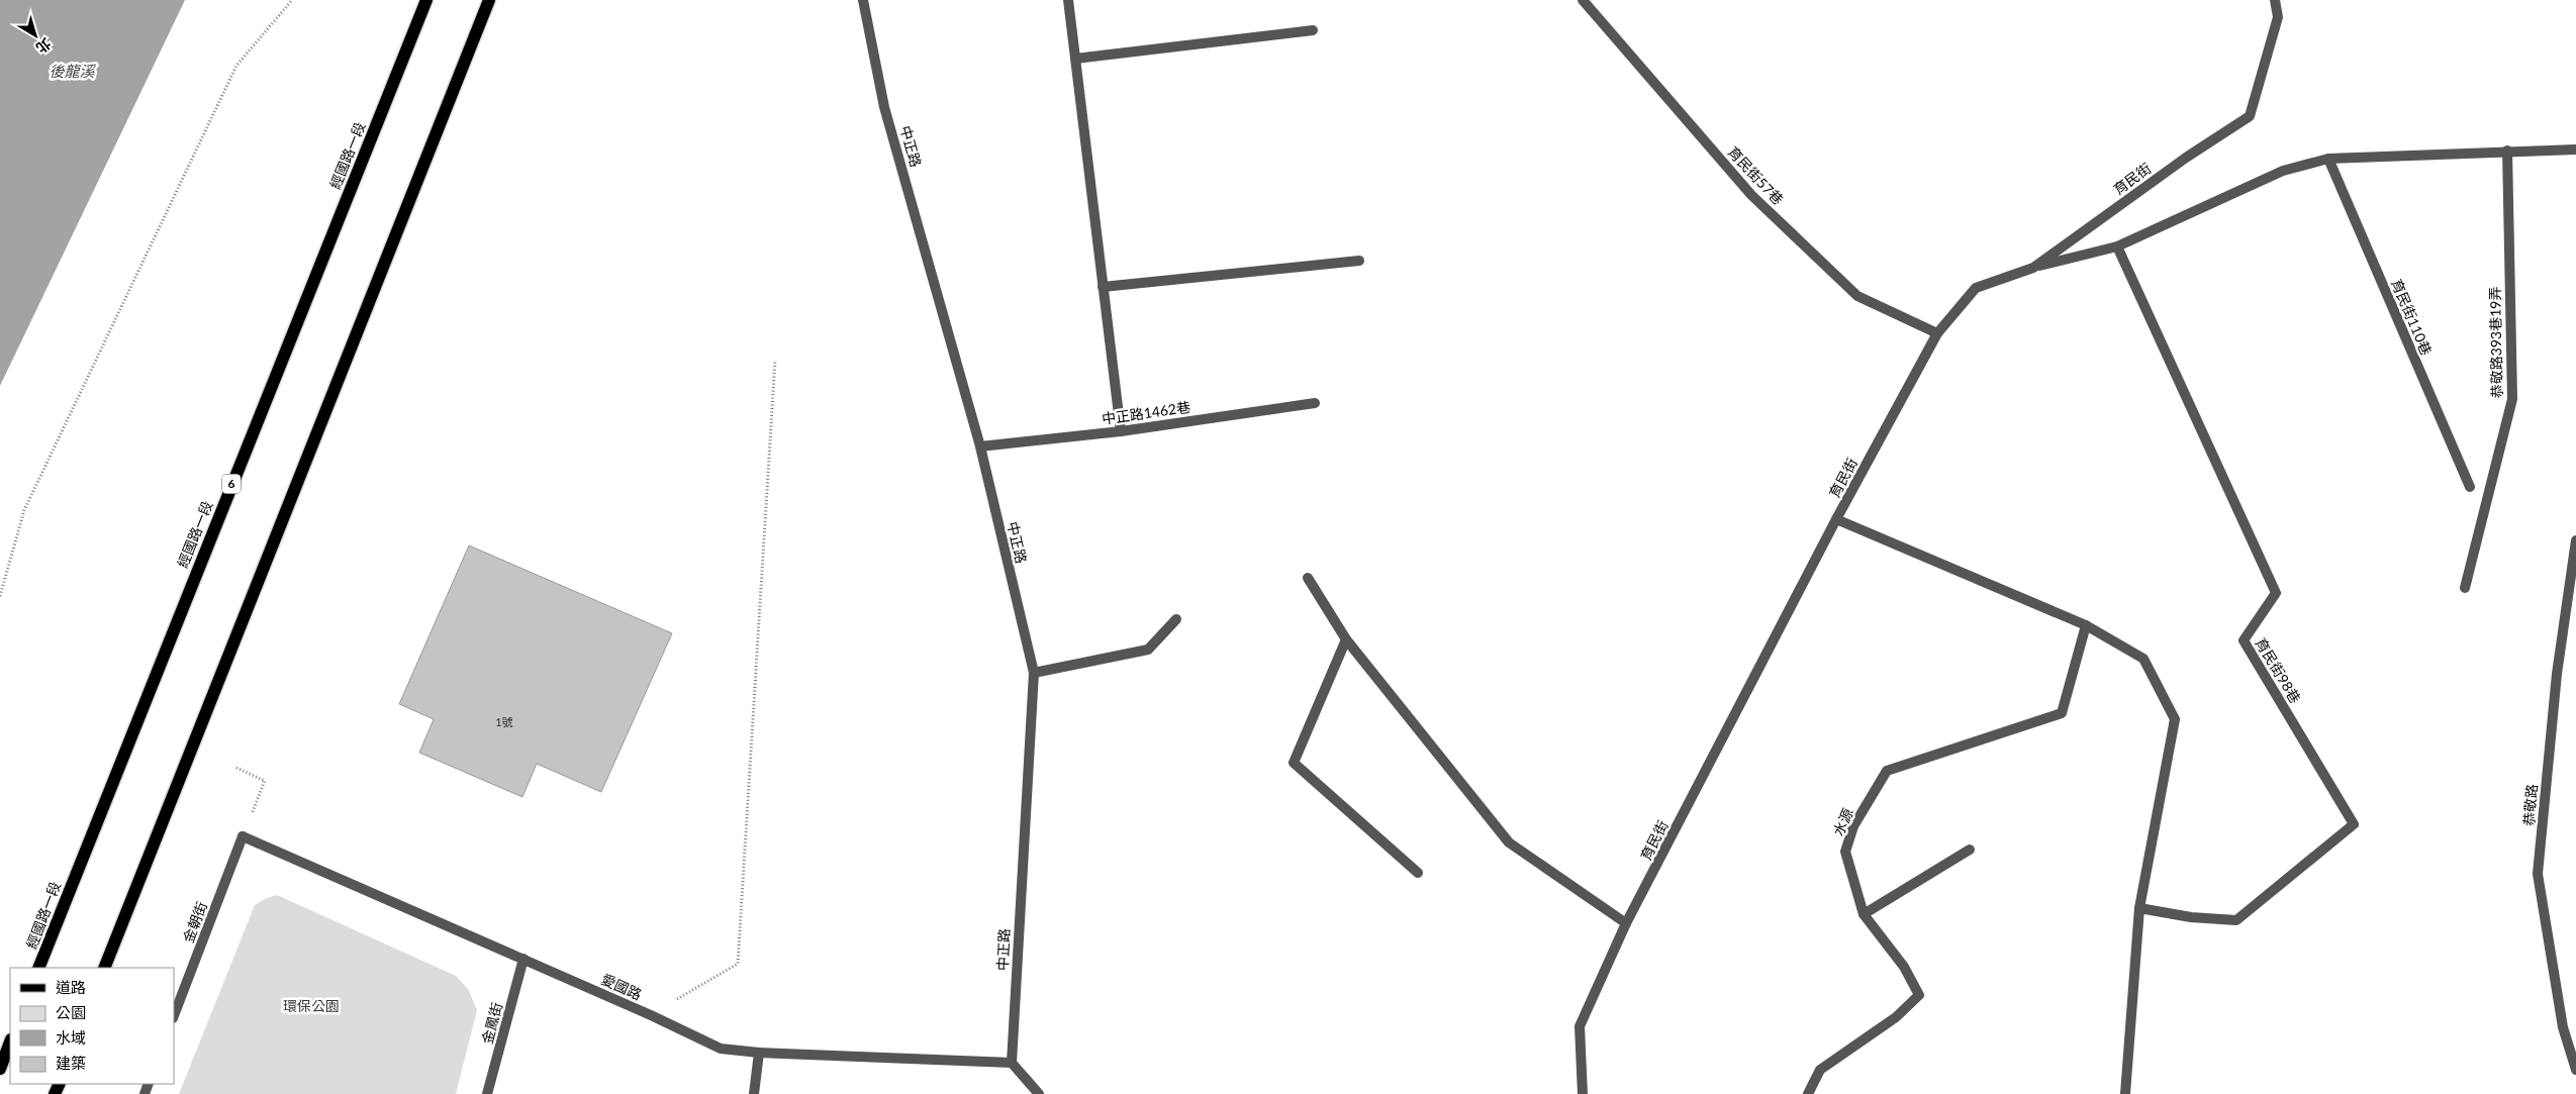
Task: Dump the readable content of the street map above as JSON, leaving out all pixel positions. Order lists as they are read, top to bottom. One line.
{"streets":{"main road":["經國路一段","6"],"street":["中正路","育民街57巷","育民街","育民街110巷","恭敬路393巷19弄","中正路1462巷","育民街98巷","恭敬路","水源","金朝街","愛國路","金鳳街"]},"crossings":[["中正路","中正路1462巷"],["中正路","愛國路"],["育民街57巷","育民街"],["金朝街","愛國路"],["愛國路","金鳳街"]],"water":["後龍溪"],"parks":["環保公園"],"house_numbers":["1號"],"legend":["道路","公園","水域","建築"],"north":"bottom right"}
